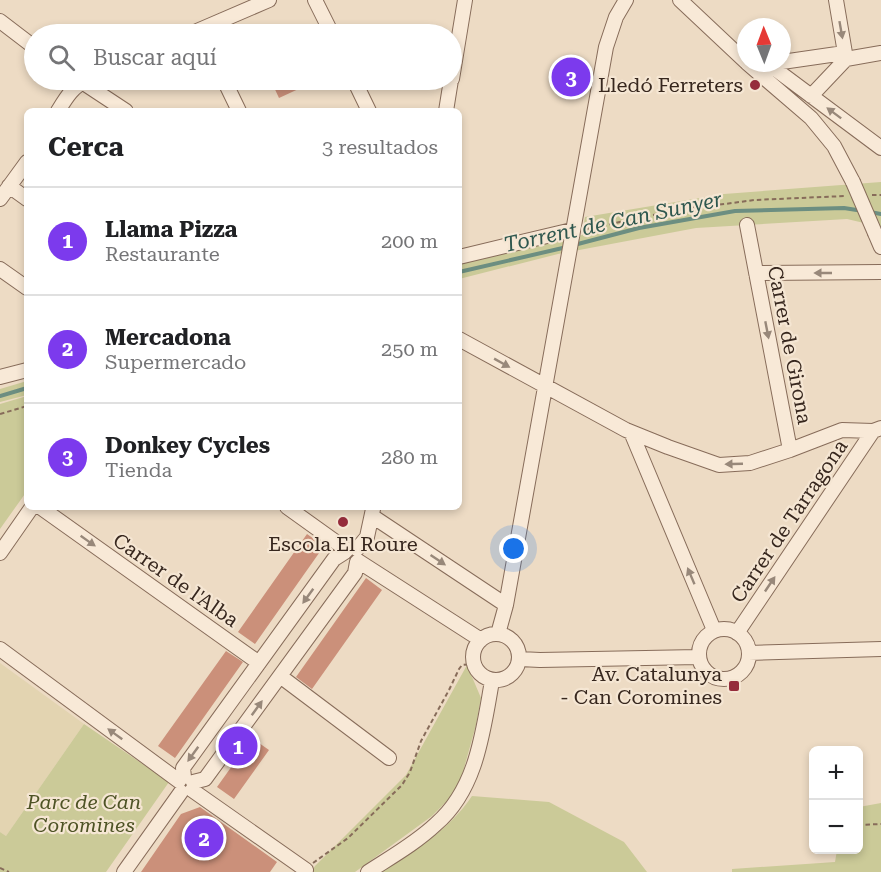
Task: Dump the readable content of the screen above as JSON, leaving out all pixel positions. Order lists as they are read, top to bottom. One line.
{"streets":{"street":["Carrer de Girona","Carrer de Tarragona","Carrer de l'Alba"]},"crossings":[["Carrer de Girona","Carrer de Tarragona"]],"one_way":["Carrer de Girona","Carrer de Tarragona","Carrer de l'Alba"],"water":["Torrent de Can Sunyer"],"parks":["Parc de Can Coromines"],"places":{"other":["Lledó Ferreters","Escola El Roure"],"transit":["Av. Catalunya - Can Coromines"]},"north":"top","page":{"search":"Buscar aquí","pins":["3","1","2"],"heading":["Cerca","3 resultados"],"list":[{"mark":"1","name":"Llama Pizza","note":"Restaurante","value":"200 m"},{"mark":"2","name":"Mercadona","note":"Supermercado","value":"250 m"},{"mark":"3","name":"Donkey Cycles","note":"Tienda","value":"280 m"}],"map_buttons":["+","−"]}}
